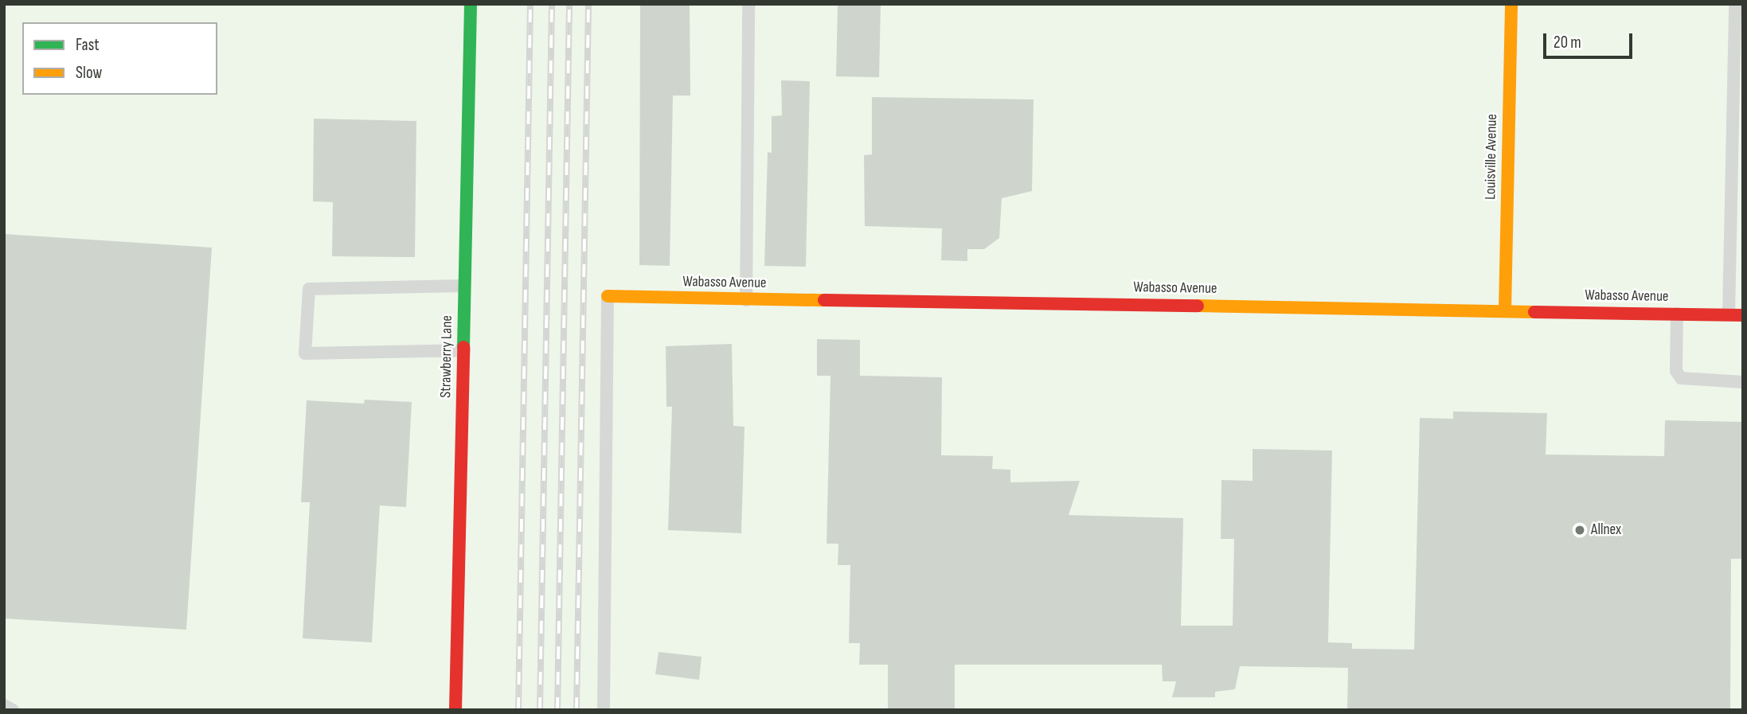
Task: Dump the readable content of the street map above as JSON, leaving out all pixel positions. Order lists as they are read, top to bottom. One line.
{"streets":{"street":["Louisville Avenue","Wabasso Avenue","Strawberry Lane"]},"crossings":[["Louisville Avenue","Wabasso Avenue"]],"places":["Allnex"],"legend":["Fast","Slow"],"scale_bar":"20 m"}
